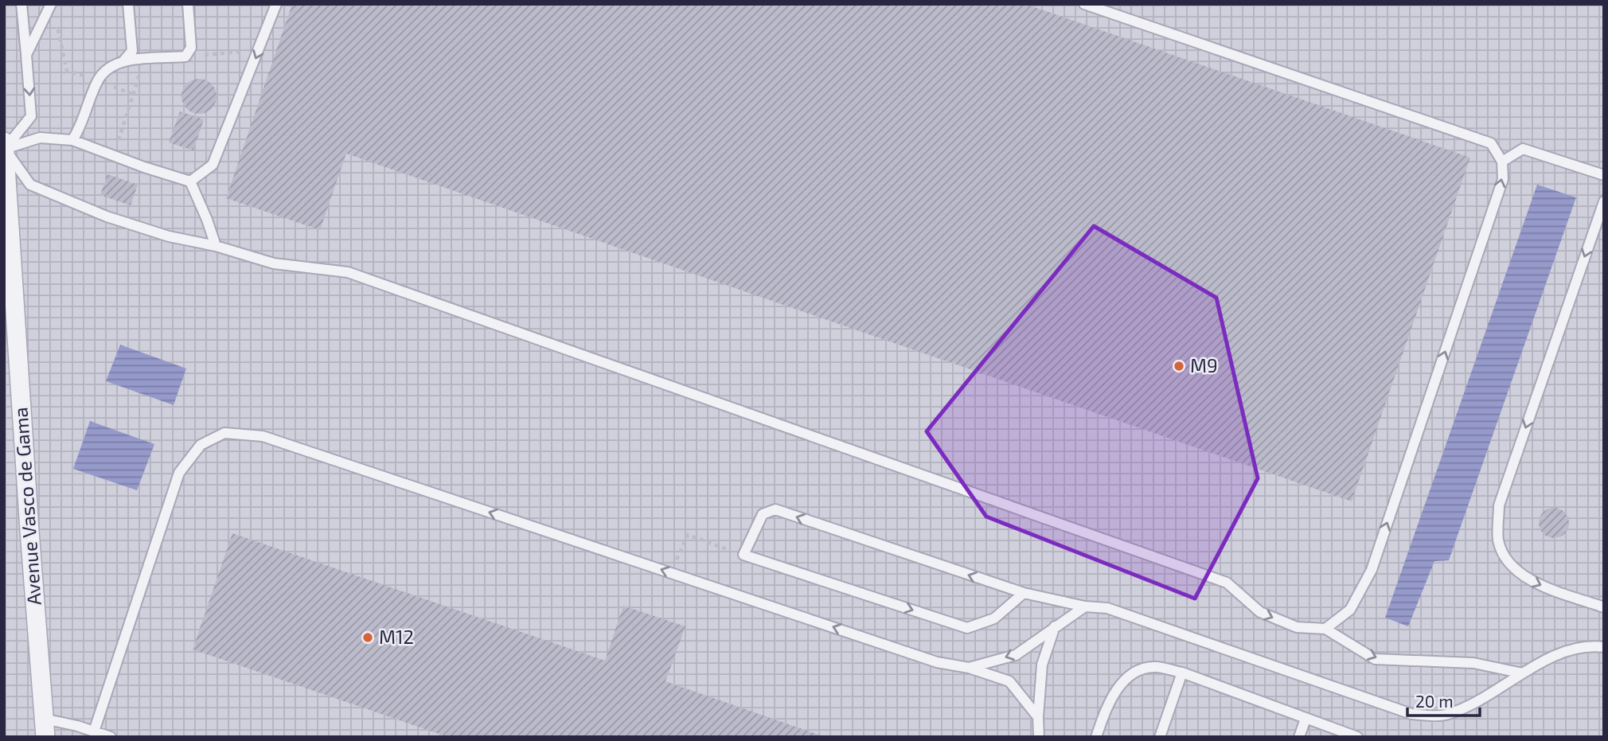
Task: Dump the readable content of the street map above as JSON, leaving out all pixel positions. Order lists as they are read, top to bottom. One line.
{"streets":{"street":["Avenue Vasco de Gama"]},"places":["M9","M12"],"scale_bar":"20 m"}
